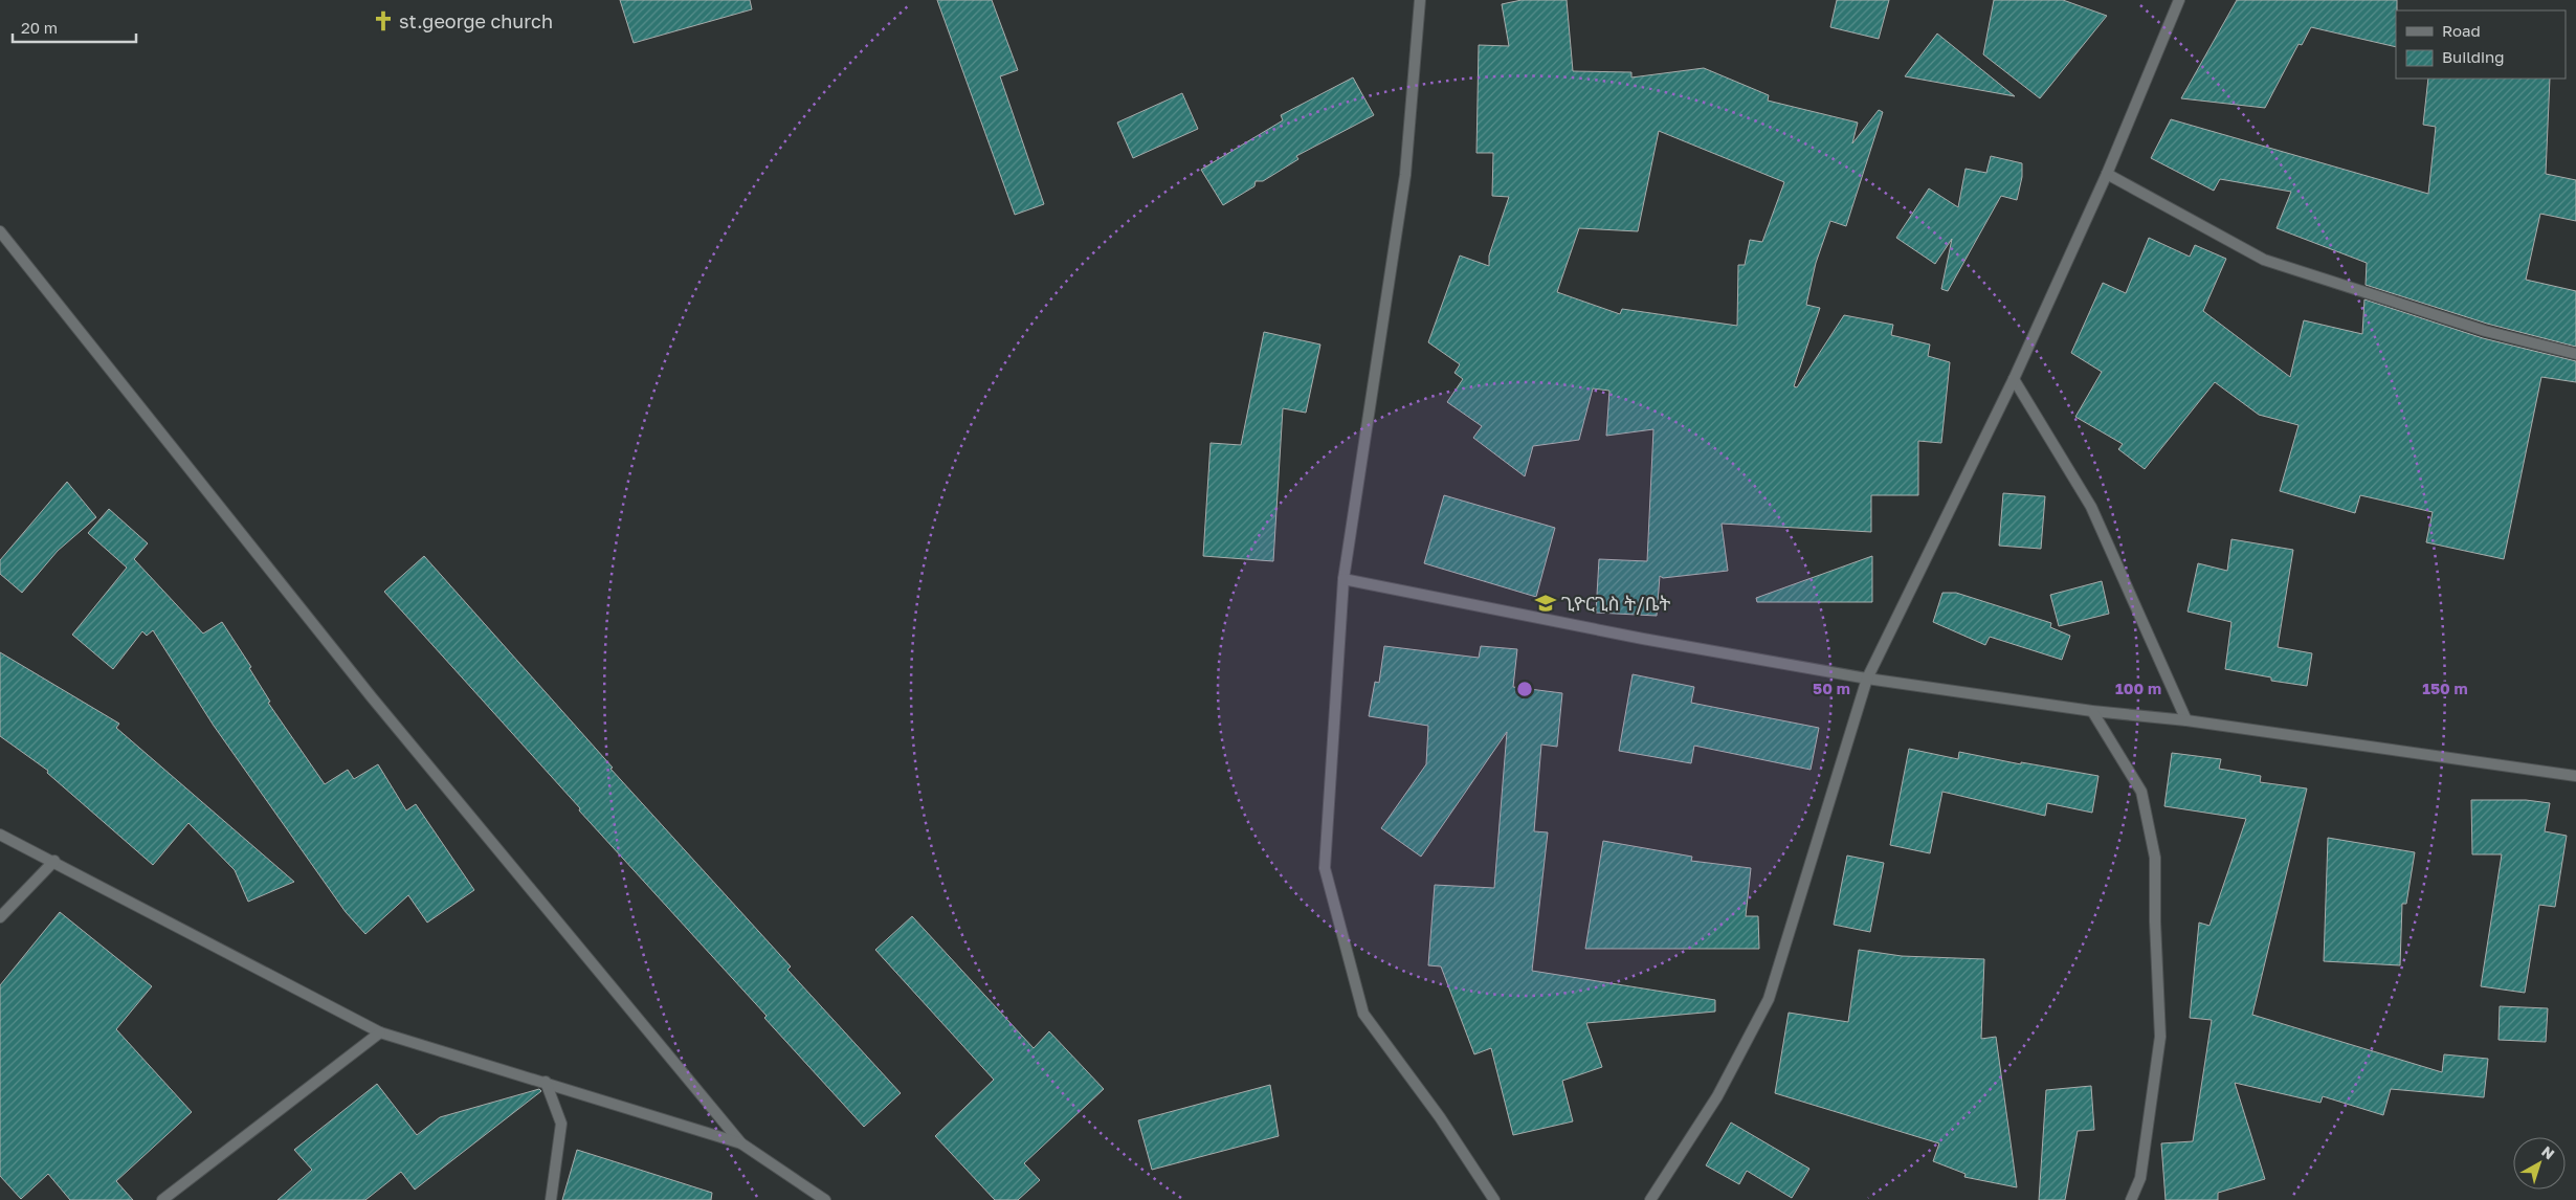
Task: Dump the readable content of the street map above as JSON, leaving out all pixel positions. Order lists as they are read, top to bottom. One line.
{"places":{"church":["st.george church"],"school or university":["ጊዮርጊስ ት/ቤት"]},"legend":["Road","Building"],"scale_bar":"20 m","north":"top right","rings":["50 m","100 m","150 m"]}
